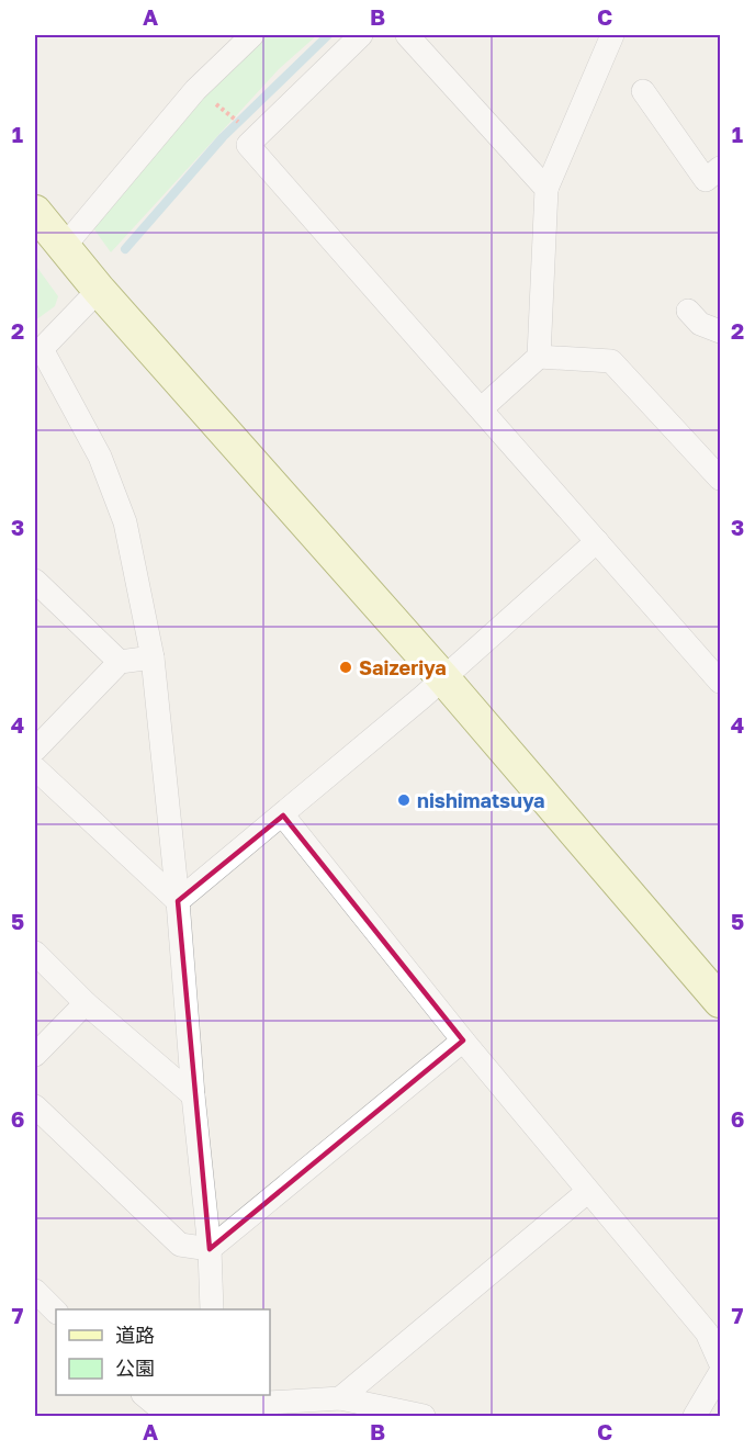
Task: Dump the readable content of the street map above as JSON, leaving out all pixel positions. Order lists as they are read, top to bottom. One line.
{"places":["Saizeriya","nishimatsuya"],"legend":["道路","公園"],"grid":{"columns":["A","B","C"],"rows":["1","2","3","4","5","6","7"]}}
